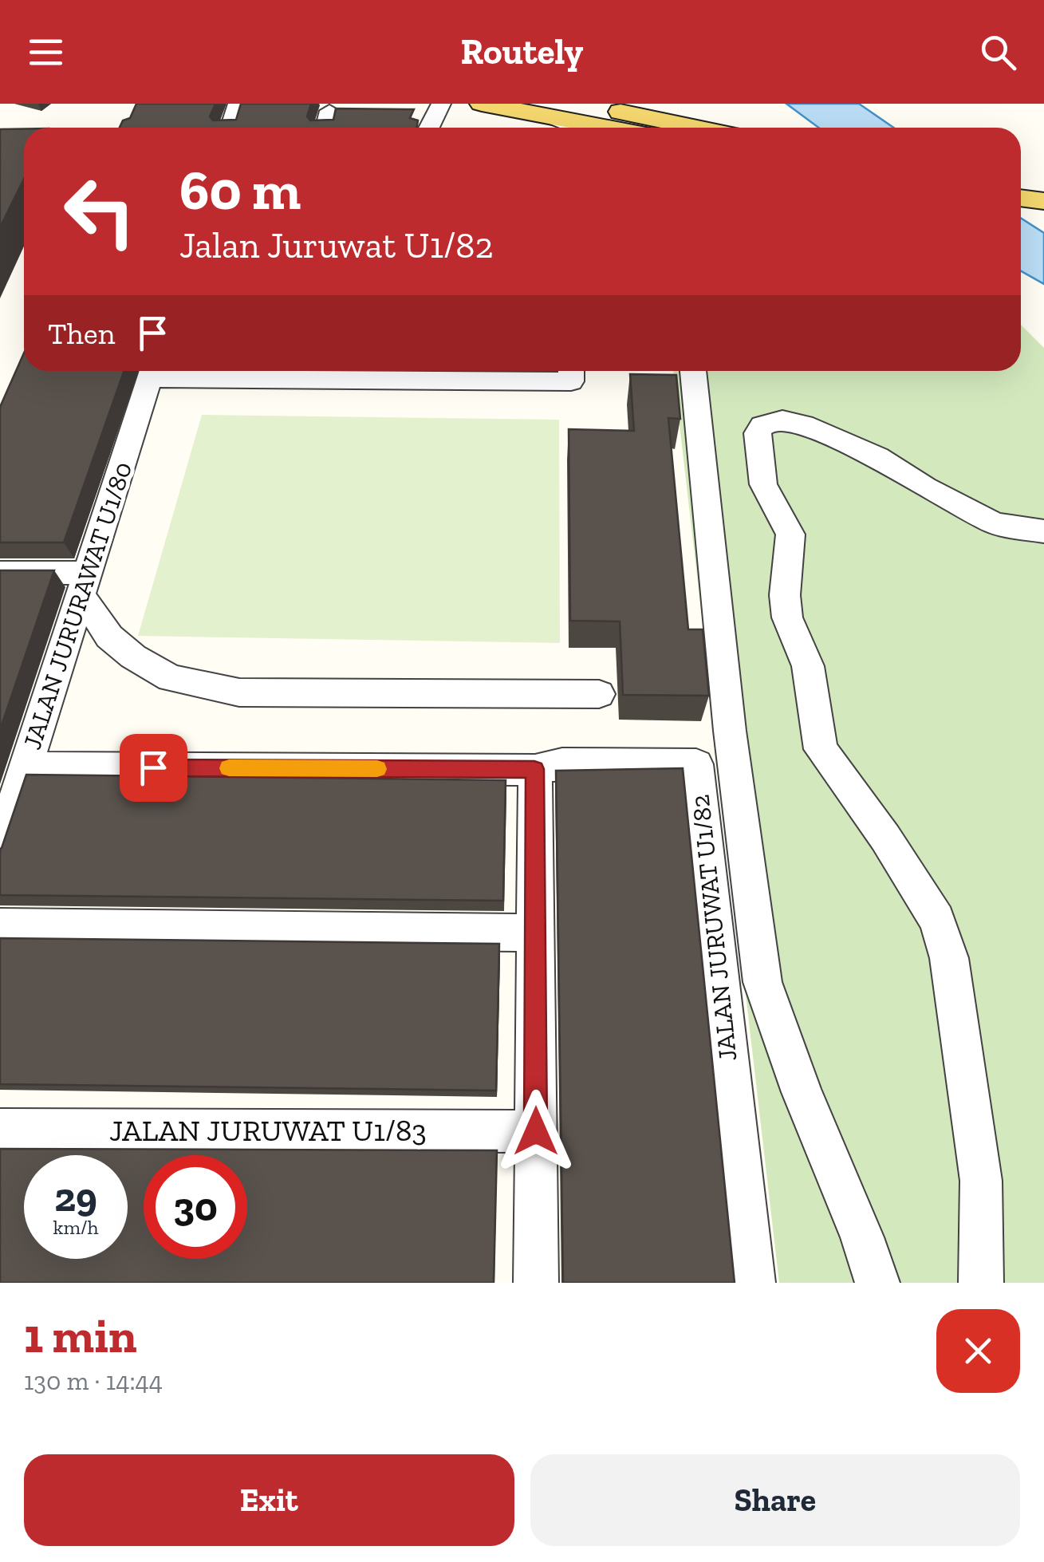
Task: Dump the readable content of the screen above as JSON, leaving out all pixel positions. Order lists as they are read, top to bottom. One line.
{"streets":{"street":["JALAN JURURAWAT U1/80","JALAN JURUWAT U1/82","JALAN JURUWAT U1/83"]},"crossings":[["JALAN JURURAWAT U1/80","JALAN JURUWAT U1/82"]],"page":{"header":"Routely","turn":["60 m","Jalan Juruwat U1/82"],"then":"Then","speed":"29 km/h","limit":"30","heading":["1 min","130 m · 14:44"],"buttons":["Exit","Share"]}}
